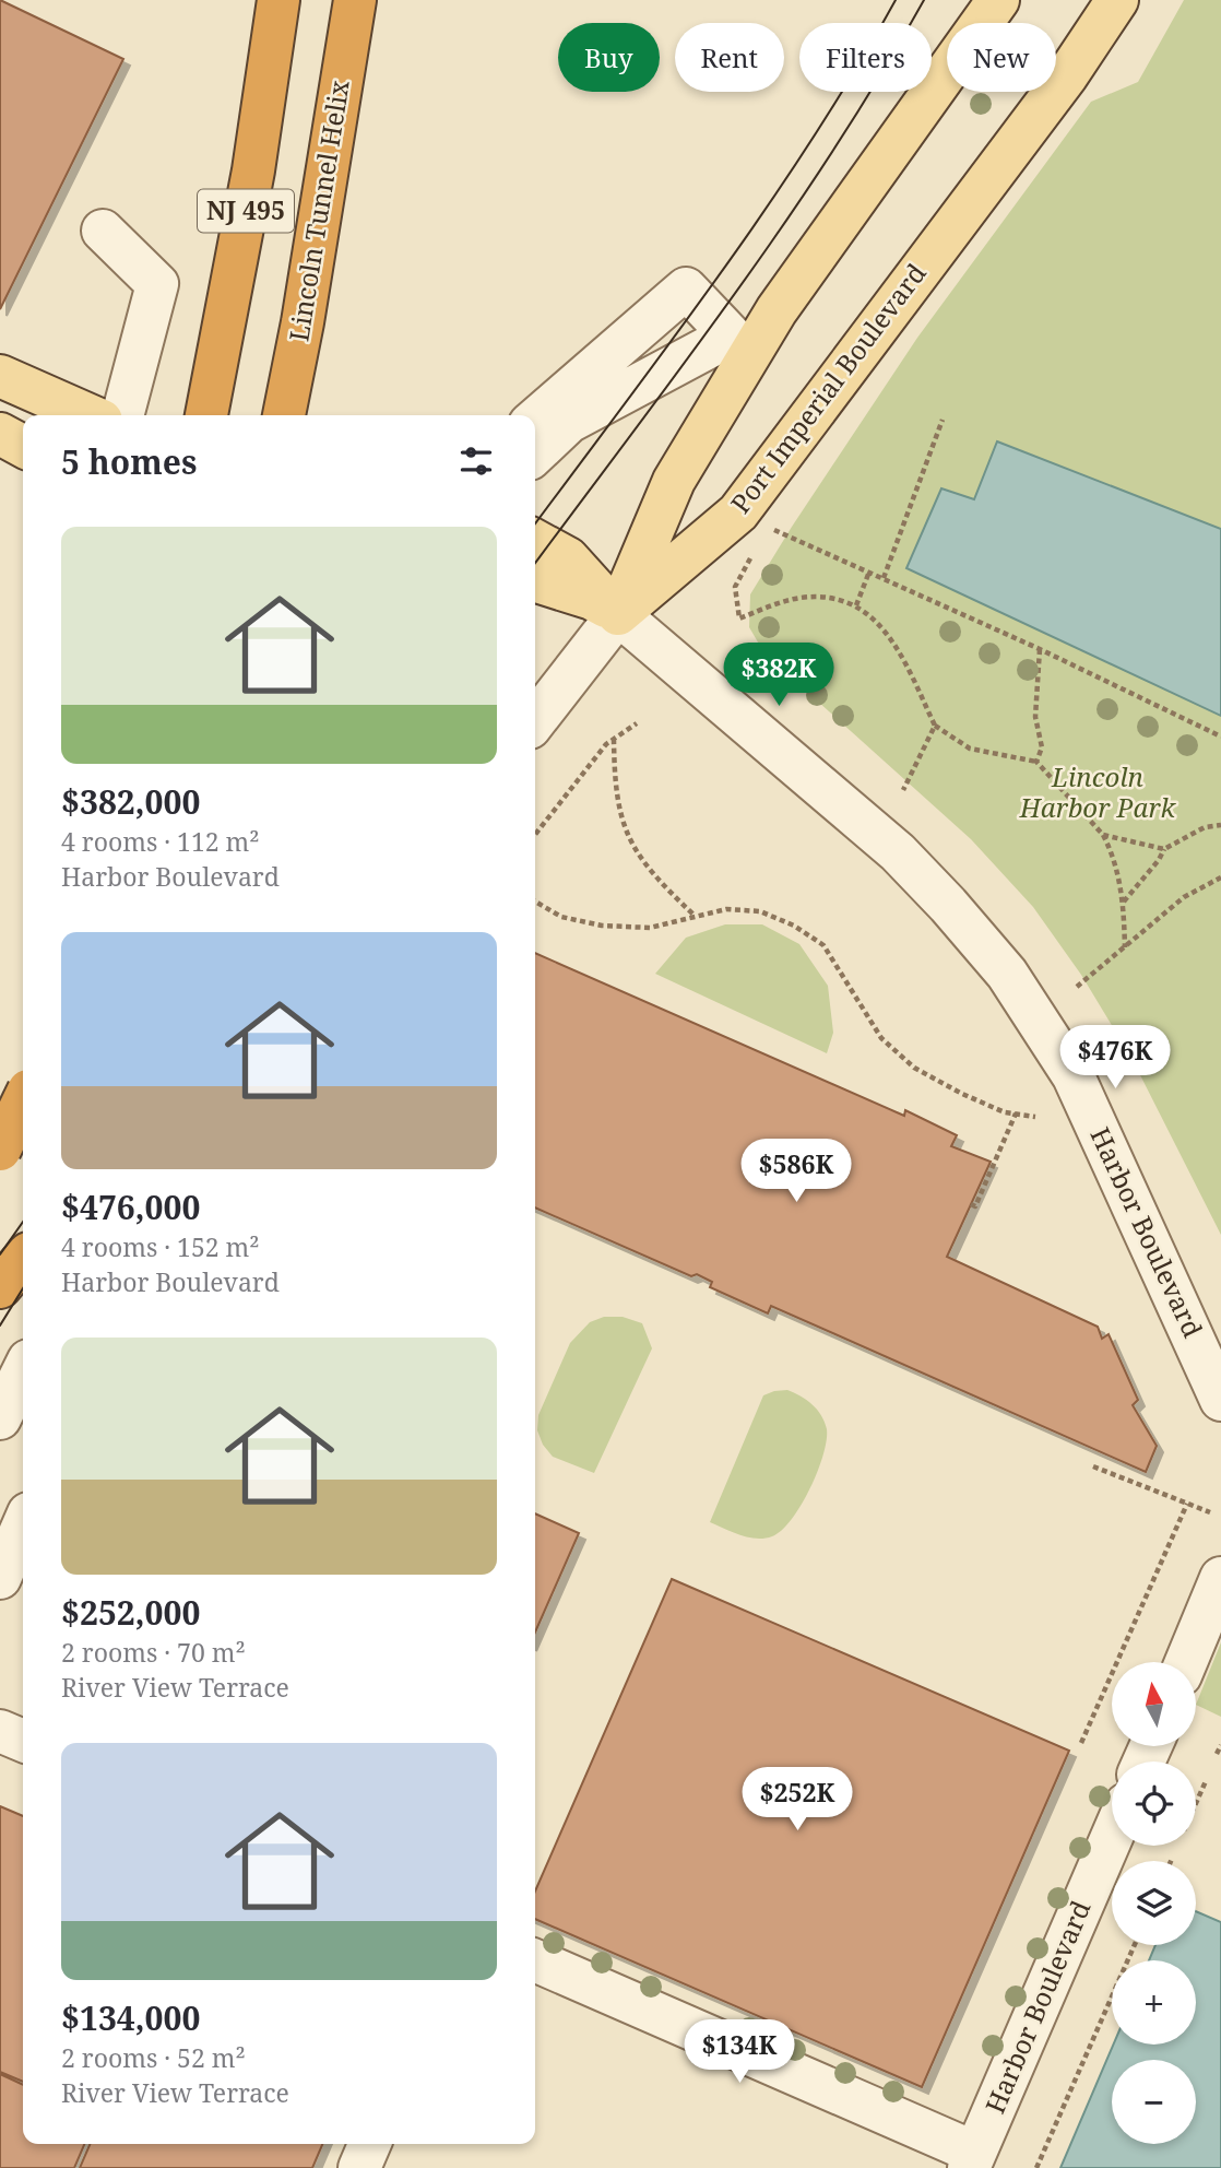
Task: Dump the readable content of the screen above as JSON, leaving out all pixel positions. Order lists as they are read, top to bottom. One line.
{"streets":{"highway":["NJ 495","Lincoln Tunnel Helix"],"main road":["Port Imperial Boulevard"],"street":["Harbor Boulevard"]},"crossings":[["Port Imperial Boulevard","Harbor Boulevard"]],"parks":["Lincoln Harbor Park"],"north":"top","page":{"chip":["Buy","Rent","Filters","New"],"heading":"5 homes","list":[{"name":"$382,000","note":"4 rooms · 112 m² · Harbor Boulevard"},{"name":"$476,000","note":"4 rooms · 152 m² · Harbor Boulevard"},{"name":"$252,000","note":"2 rooms · 70 m² · River View Terrace"},{"name":"$134,000","note":"2 rooms · 52 m² · River View Terrace"}],"price":["$382K","$476K","$586K","$252K","$134K"],"map_buttons":["+","−"]}}
